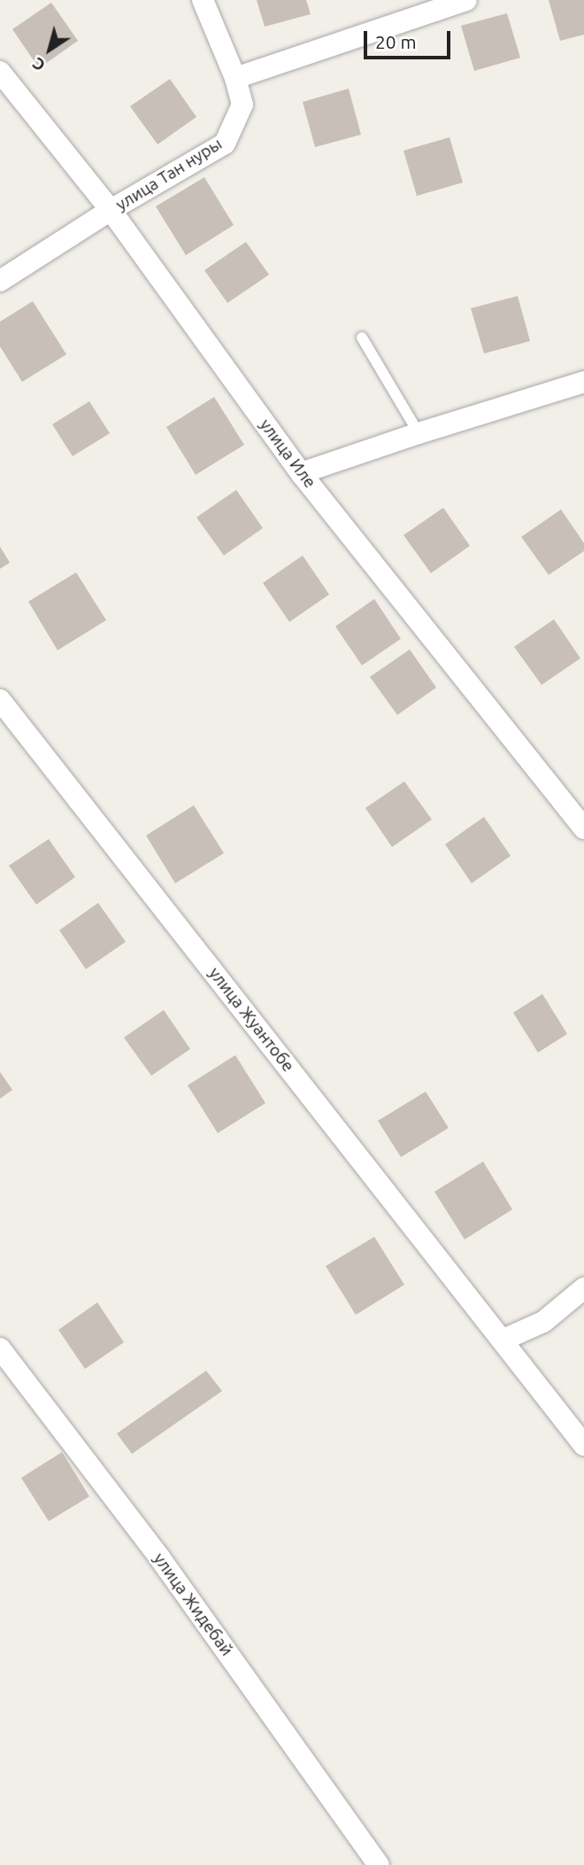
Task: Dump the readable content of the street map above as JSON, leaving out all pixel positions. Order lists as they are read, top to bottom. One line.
{"streets":{"street":["улица Тан нуры","улица Иле","улица Жуантобе","улица Жидебай"]},"crossings":[["улица Тан нуры","улица Иле"]],"scale_bar":"20 m","north":"bottom left"}
